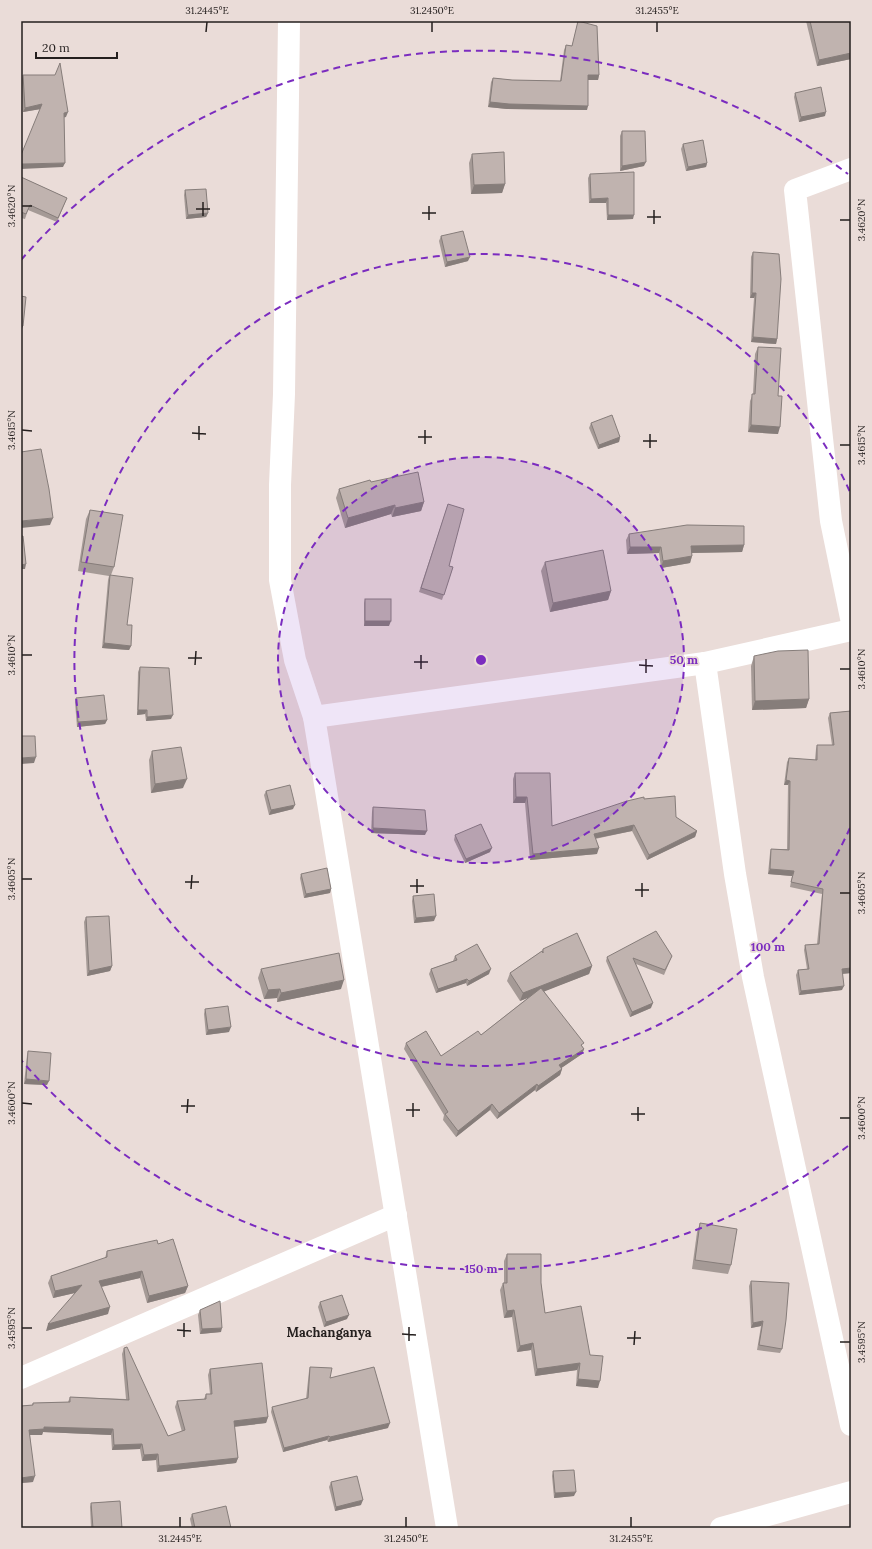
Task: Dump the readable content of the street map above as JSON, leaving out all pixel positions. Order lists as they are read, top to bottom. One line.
{"districts":["Machanganya"],"scale_bar":"20 m","coordinates":["31.2445°E","31.2450°E","31.2455°E","3.4620°N","3.4615°N","3.4610°N","3.4605°N","3.4600°N","3.4595°N"],"rings":["50 m","100 m","150 m"]}
